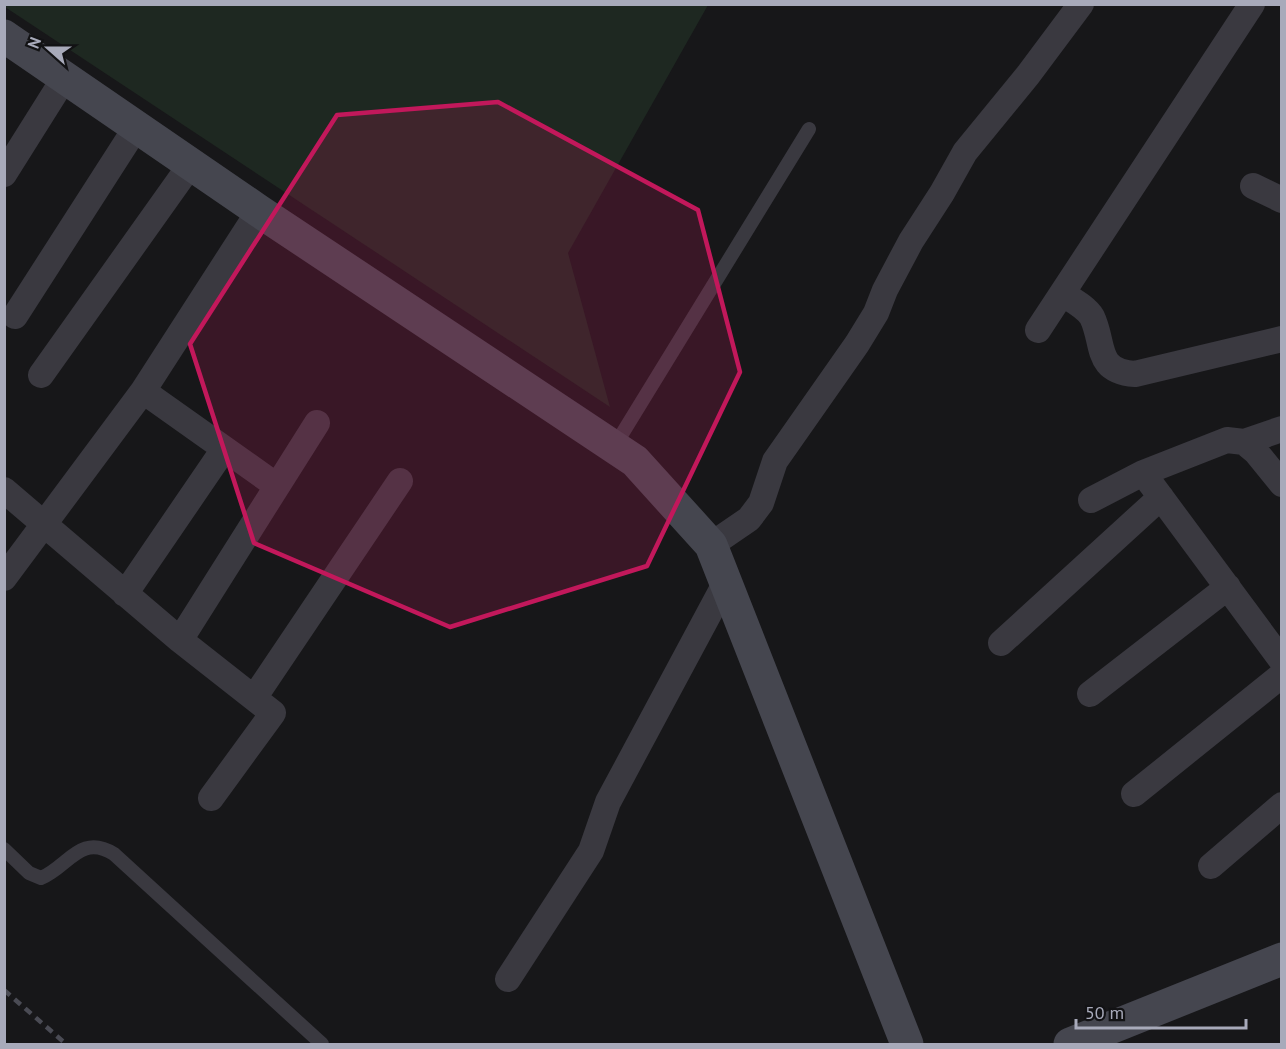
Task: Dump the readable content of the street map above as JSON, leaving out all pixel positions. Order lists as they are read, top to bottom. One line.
{"scale_bar":"50 m","north":"left"}
